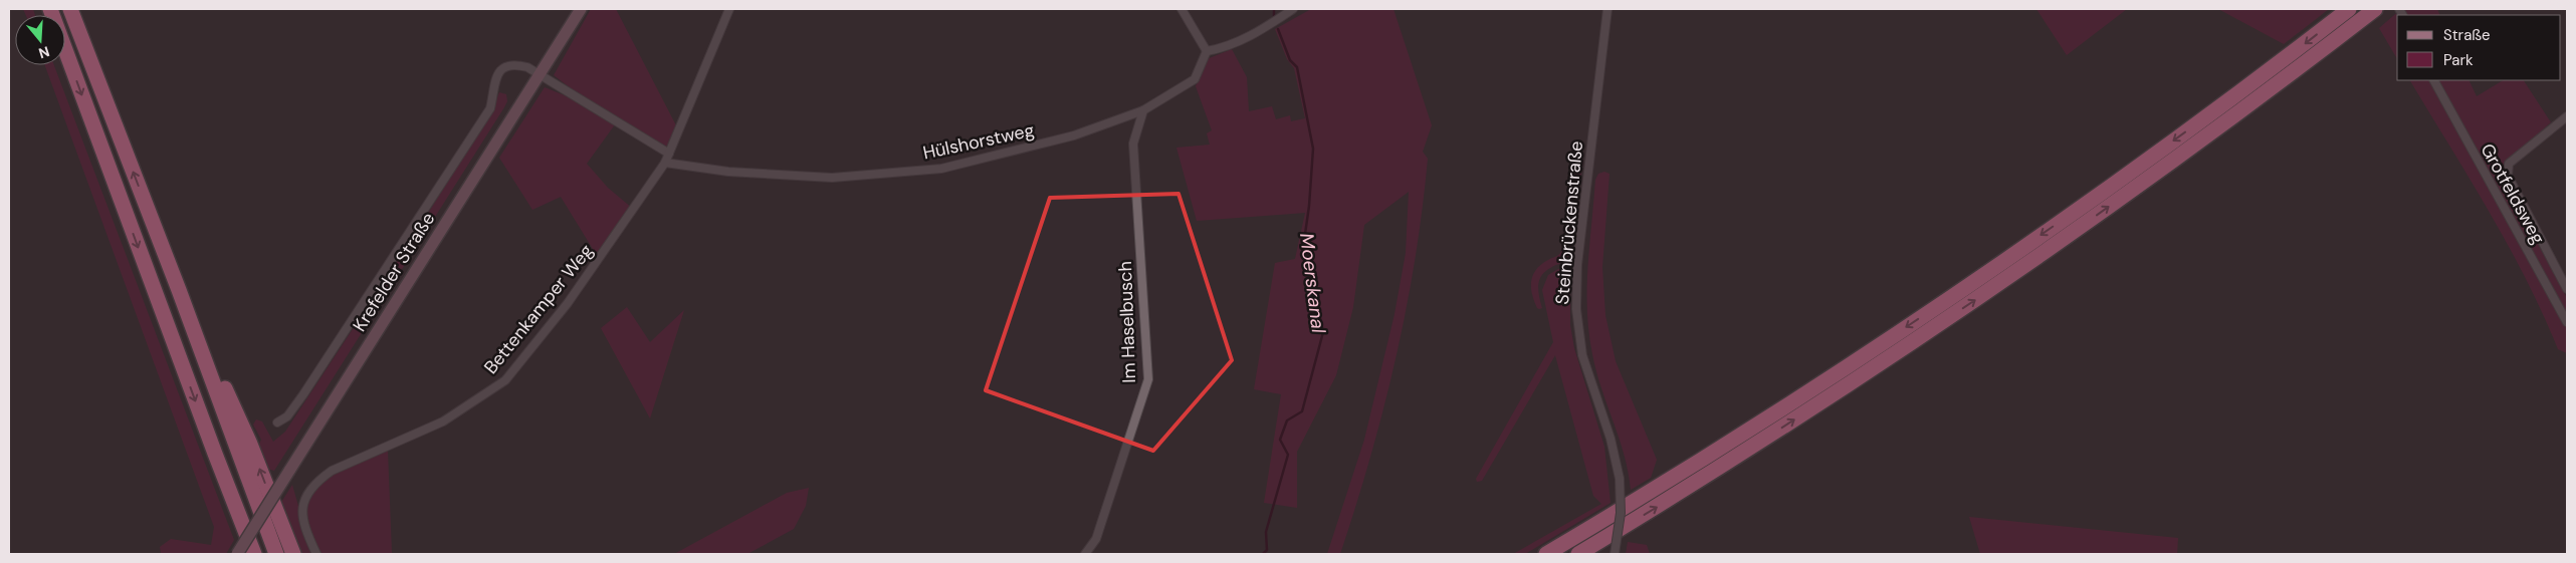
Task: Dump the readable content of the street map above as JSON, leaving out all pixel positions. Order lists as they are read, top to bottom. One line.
{"streets":{"main road":["Krefelder Straße"],"street":["Hülshorstweg","Grotfeldsweg","Steinbrückenstraße","Bettenkamper Weg","Im Haselbusch"]},"crossings":[["Hülshorstweg","Bettenkamper Weg"],["Hülshorstweg","Im Haselbusch"]],"water":["Moerskanal"],"legend":["Straße","Park"],"north":"bottom"}
